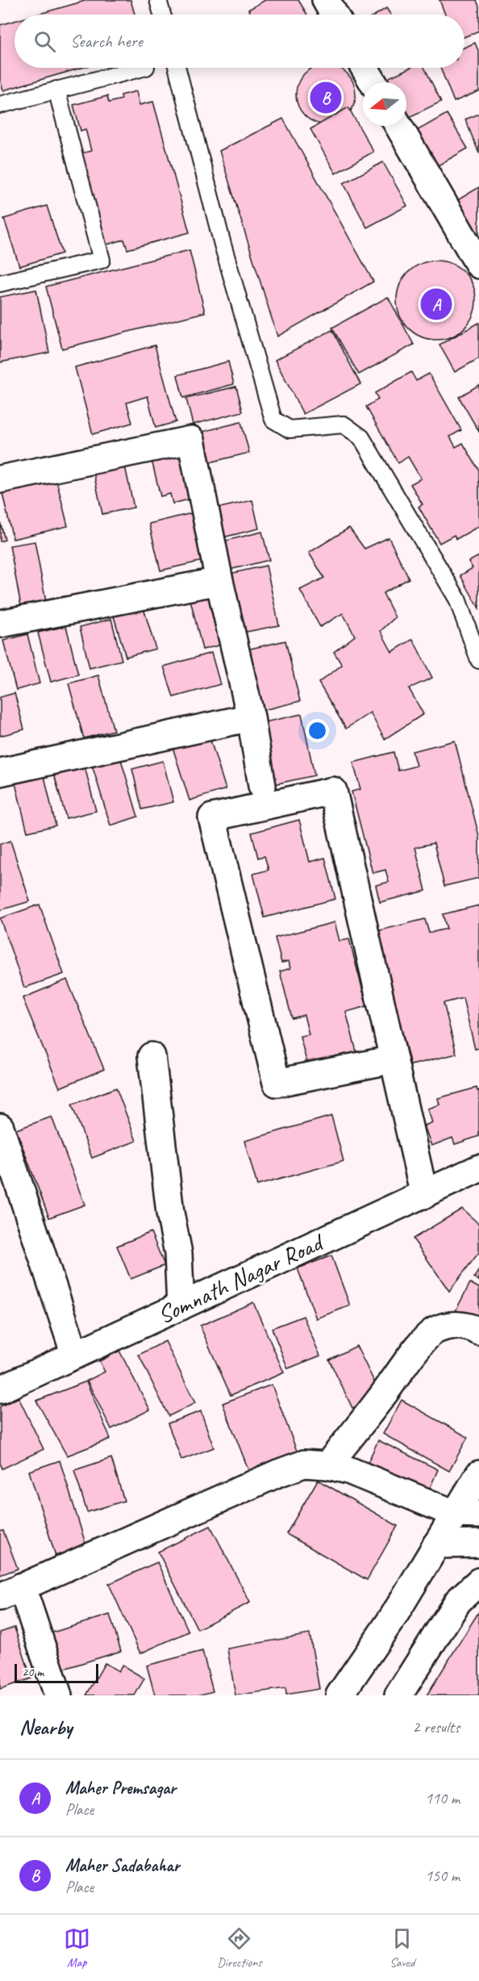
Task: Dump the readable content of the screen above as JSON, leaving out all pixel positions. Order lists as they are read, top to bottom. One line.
{"streets":{"street":["Somnath Nagar Road"]},"scale_bar":"20 m","north":"left","page":{"search":"Search here","pins":["B","A"],"scale":"20 m","heading":["Nearby","2 results"],"list":[{"mark":"A","name":"Maher Premsagar","note":"Place","value":"110 m"},{"mark":"B","name":"Maher Sadabahar","note":"Place","value":"150 m"}],"nav":["Map","Directions","Saved"]}}
